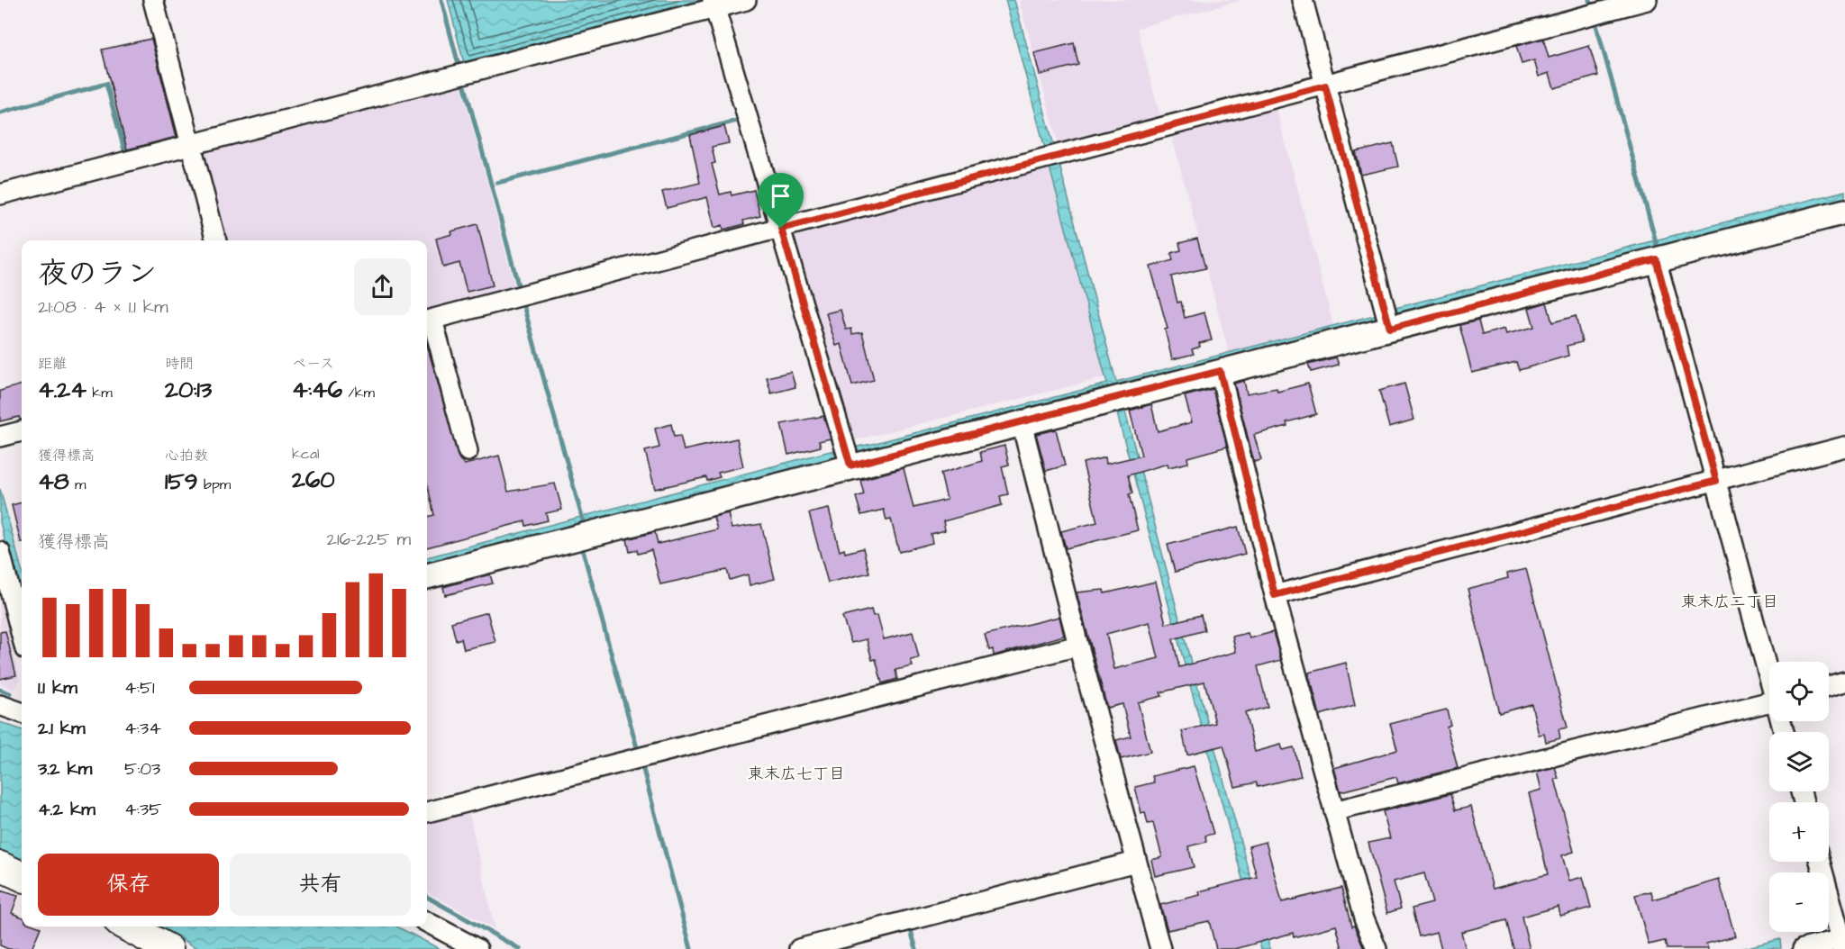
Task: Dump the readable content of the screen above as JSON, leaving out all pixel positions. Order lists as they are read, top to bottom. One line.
{"districts":["東末広二丁目","東末広七丁目"],"page":{"heading":["夜のラン","21:08 · 4 × 1.1 km"],"stats":[["距離","4.24 km"],["時間","20:13"],["ペース","4:46 /km"],["獲得標高","48 m"],["心拍数","159 bpm"],["kcal","260"]],"chart":["獲得標高","216–225 m"],"map_buttons":["+","−"],"list":[{"name":"1.1 km","note":"4:51"},{"name":"2.1 km","note":"4:34"},{"name":"3.2 km","note":"5:03"},{"name":"4.2 km","note":"4:35"}],"buttons":["保存","共有"]}}
